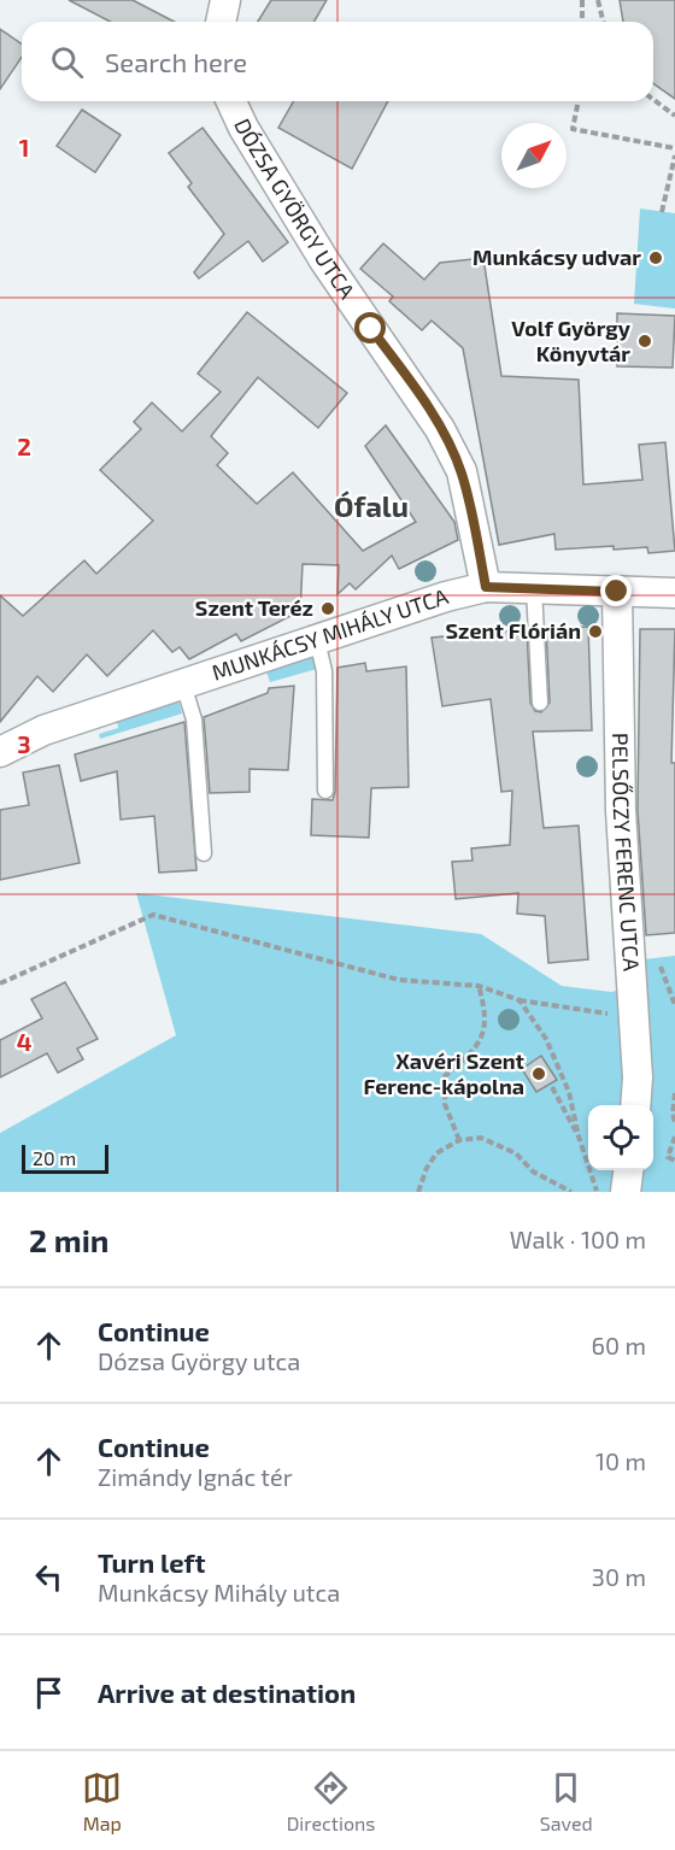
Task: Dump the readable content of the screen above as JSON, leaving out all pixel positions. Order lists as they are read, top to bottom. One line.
{"streets":{"street":["DÓZSA GYÖRGY UTCA","MUNKÁCSY MIHÁLY UTCA","PELSŐCZY FERENC UTCA"]},"crossings":[["DÓZSA GYÖRGY UTCA","MUNKÁCSY MIHÁLY UTCA"],["MUNKÁCSY MIHÁLY UTCA","PELSŐCZY FERENC UTCA"]],"districts":["Ófalu"],"places":["Munkácsy udvar","Volf György Könyvtár","Szent Teréz","Szent Flórián","Xavéri Szent Ferenc-kápolna"],"scale_bar":"20 m","north":"top right","page":{"search":"Search here","scale":"20 m","heading":["2 min","Walk · 100 m"],"list":[["Continue","Dózsa György utca","60 m"],["Continue","Zimándy Ignác tér","10 m"],["Turn left","Munkácsy Mihály utca","30 m"],"Arrive at destination"],"nav":["Map","Directions","Saved"]},"grid":{"rows":["1","2","3","4"]}}
